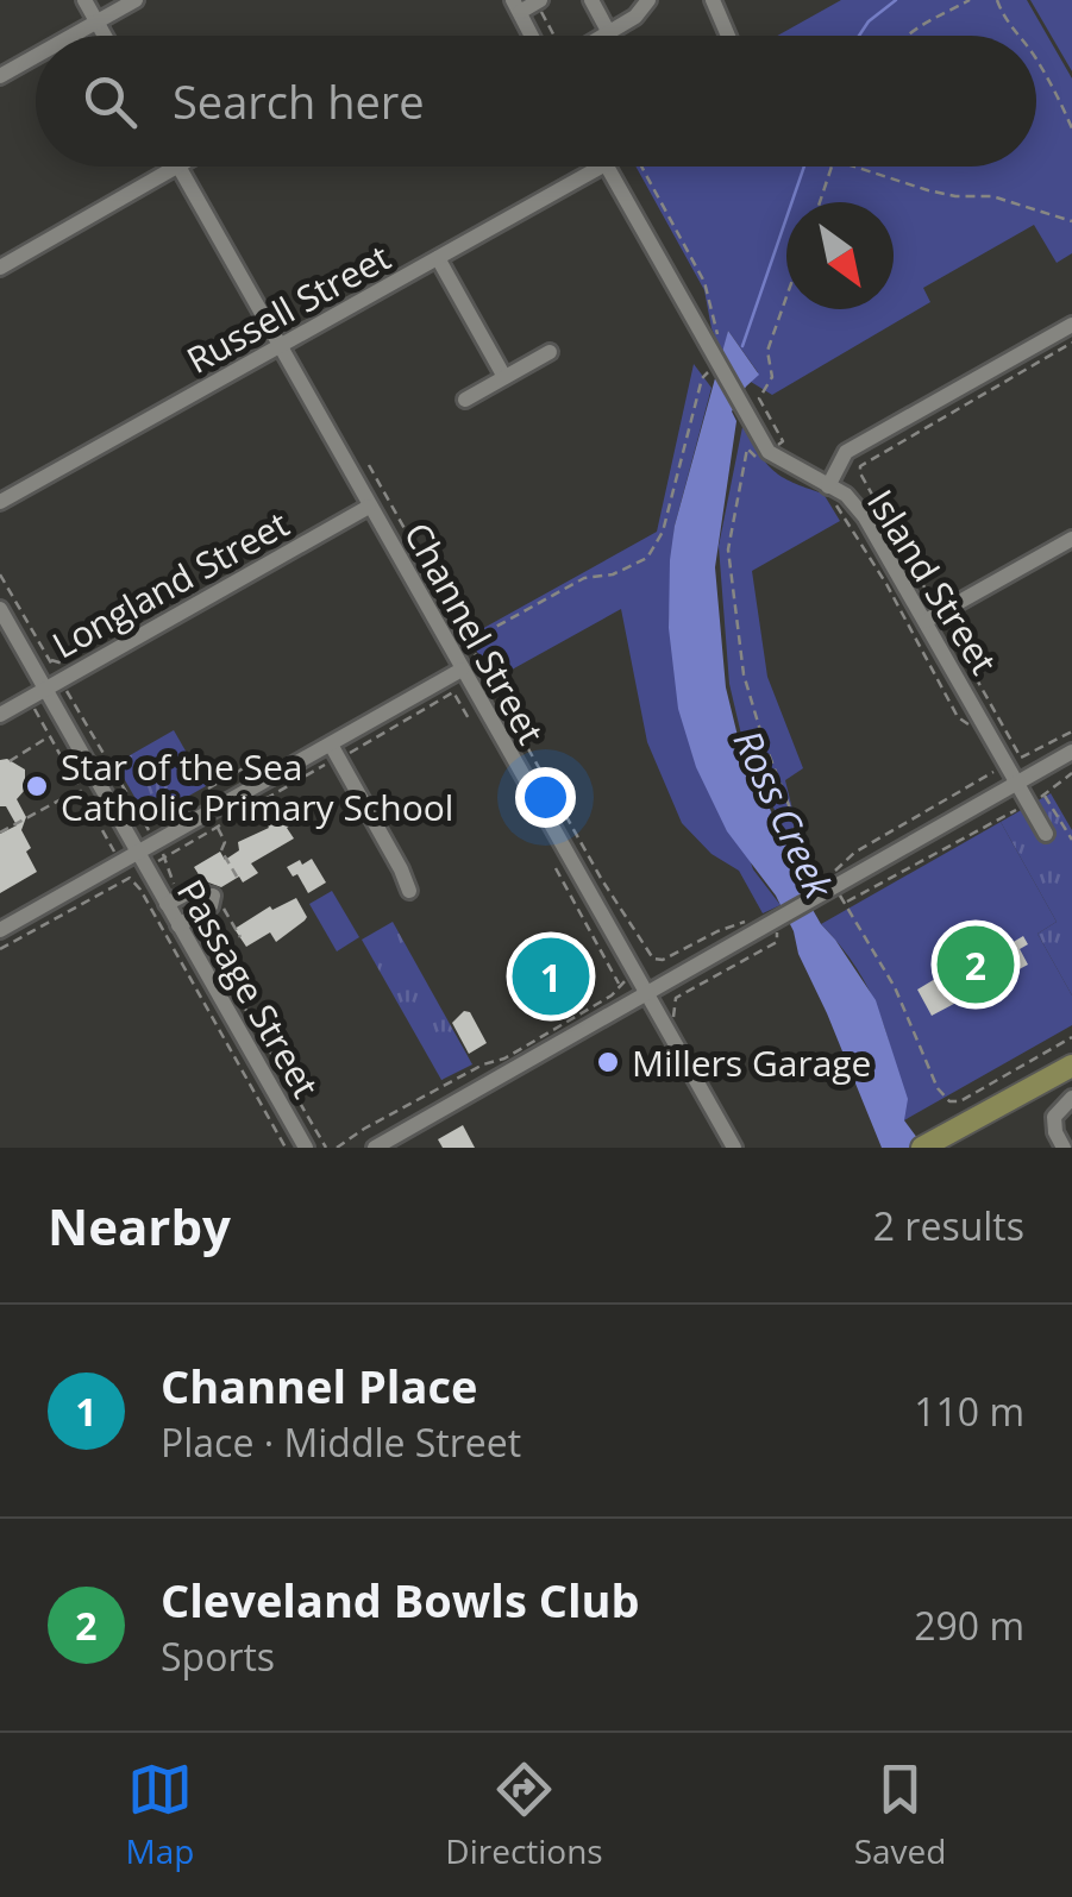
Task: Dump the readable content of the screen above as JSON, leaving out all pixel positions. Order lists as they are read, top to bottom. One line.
{"streets":{"street":["Russell Street","Island Street","Longland Street","Channel Street","Passage Street"]},"crossings":[["Russell Street","Channel Street"],["Longland Street","Channel Street"],["Longland Street","Passage Street"]],"water":["Ross Creek"],"places":["Star of the Sea Catholic Primary School","Millers Garage"],"north":"bottom right","page":{"search":"Search here","pins":["2","1"],"heading":["Nearby","2 results"],"list":[{"mark":"1","name":"Channel Place","note":"Place · Middle Street","value":"110 m"},{"mark":"2","name":"Cleveland Bowls Club","note":"Sports","value":"290 m"}],"nav":["Map","Directions","Saved"]}}
